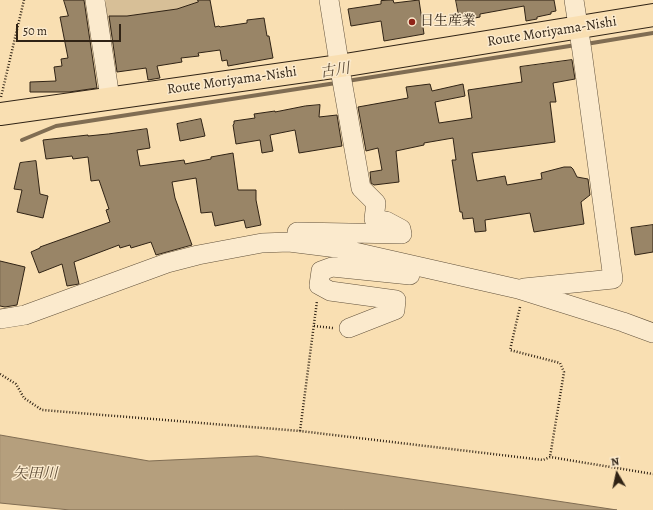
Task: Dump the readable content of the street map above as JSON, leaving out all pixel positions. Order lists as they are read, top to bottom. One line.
{"streets":{"main road":["Route Moriyama-Nishi"]},"water":["古川","矢田川"],"places":["日生産業"],"scale_bar":"50 m","north":"top"}
